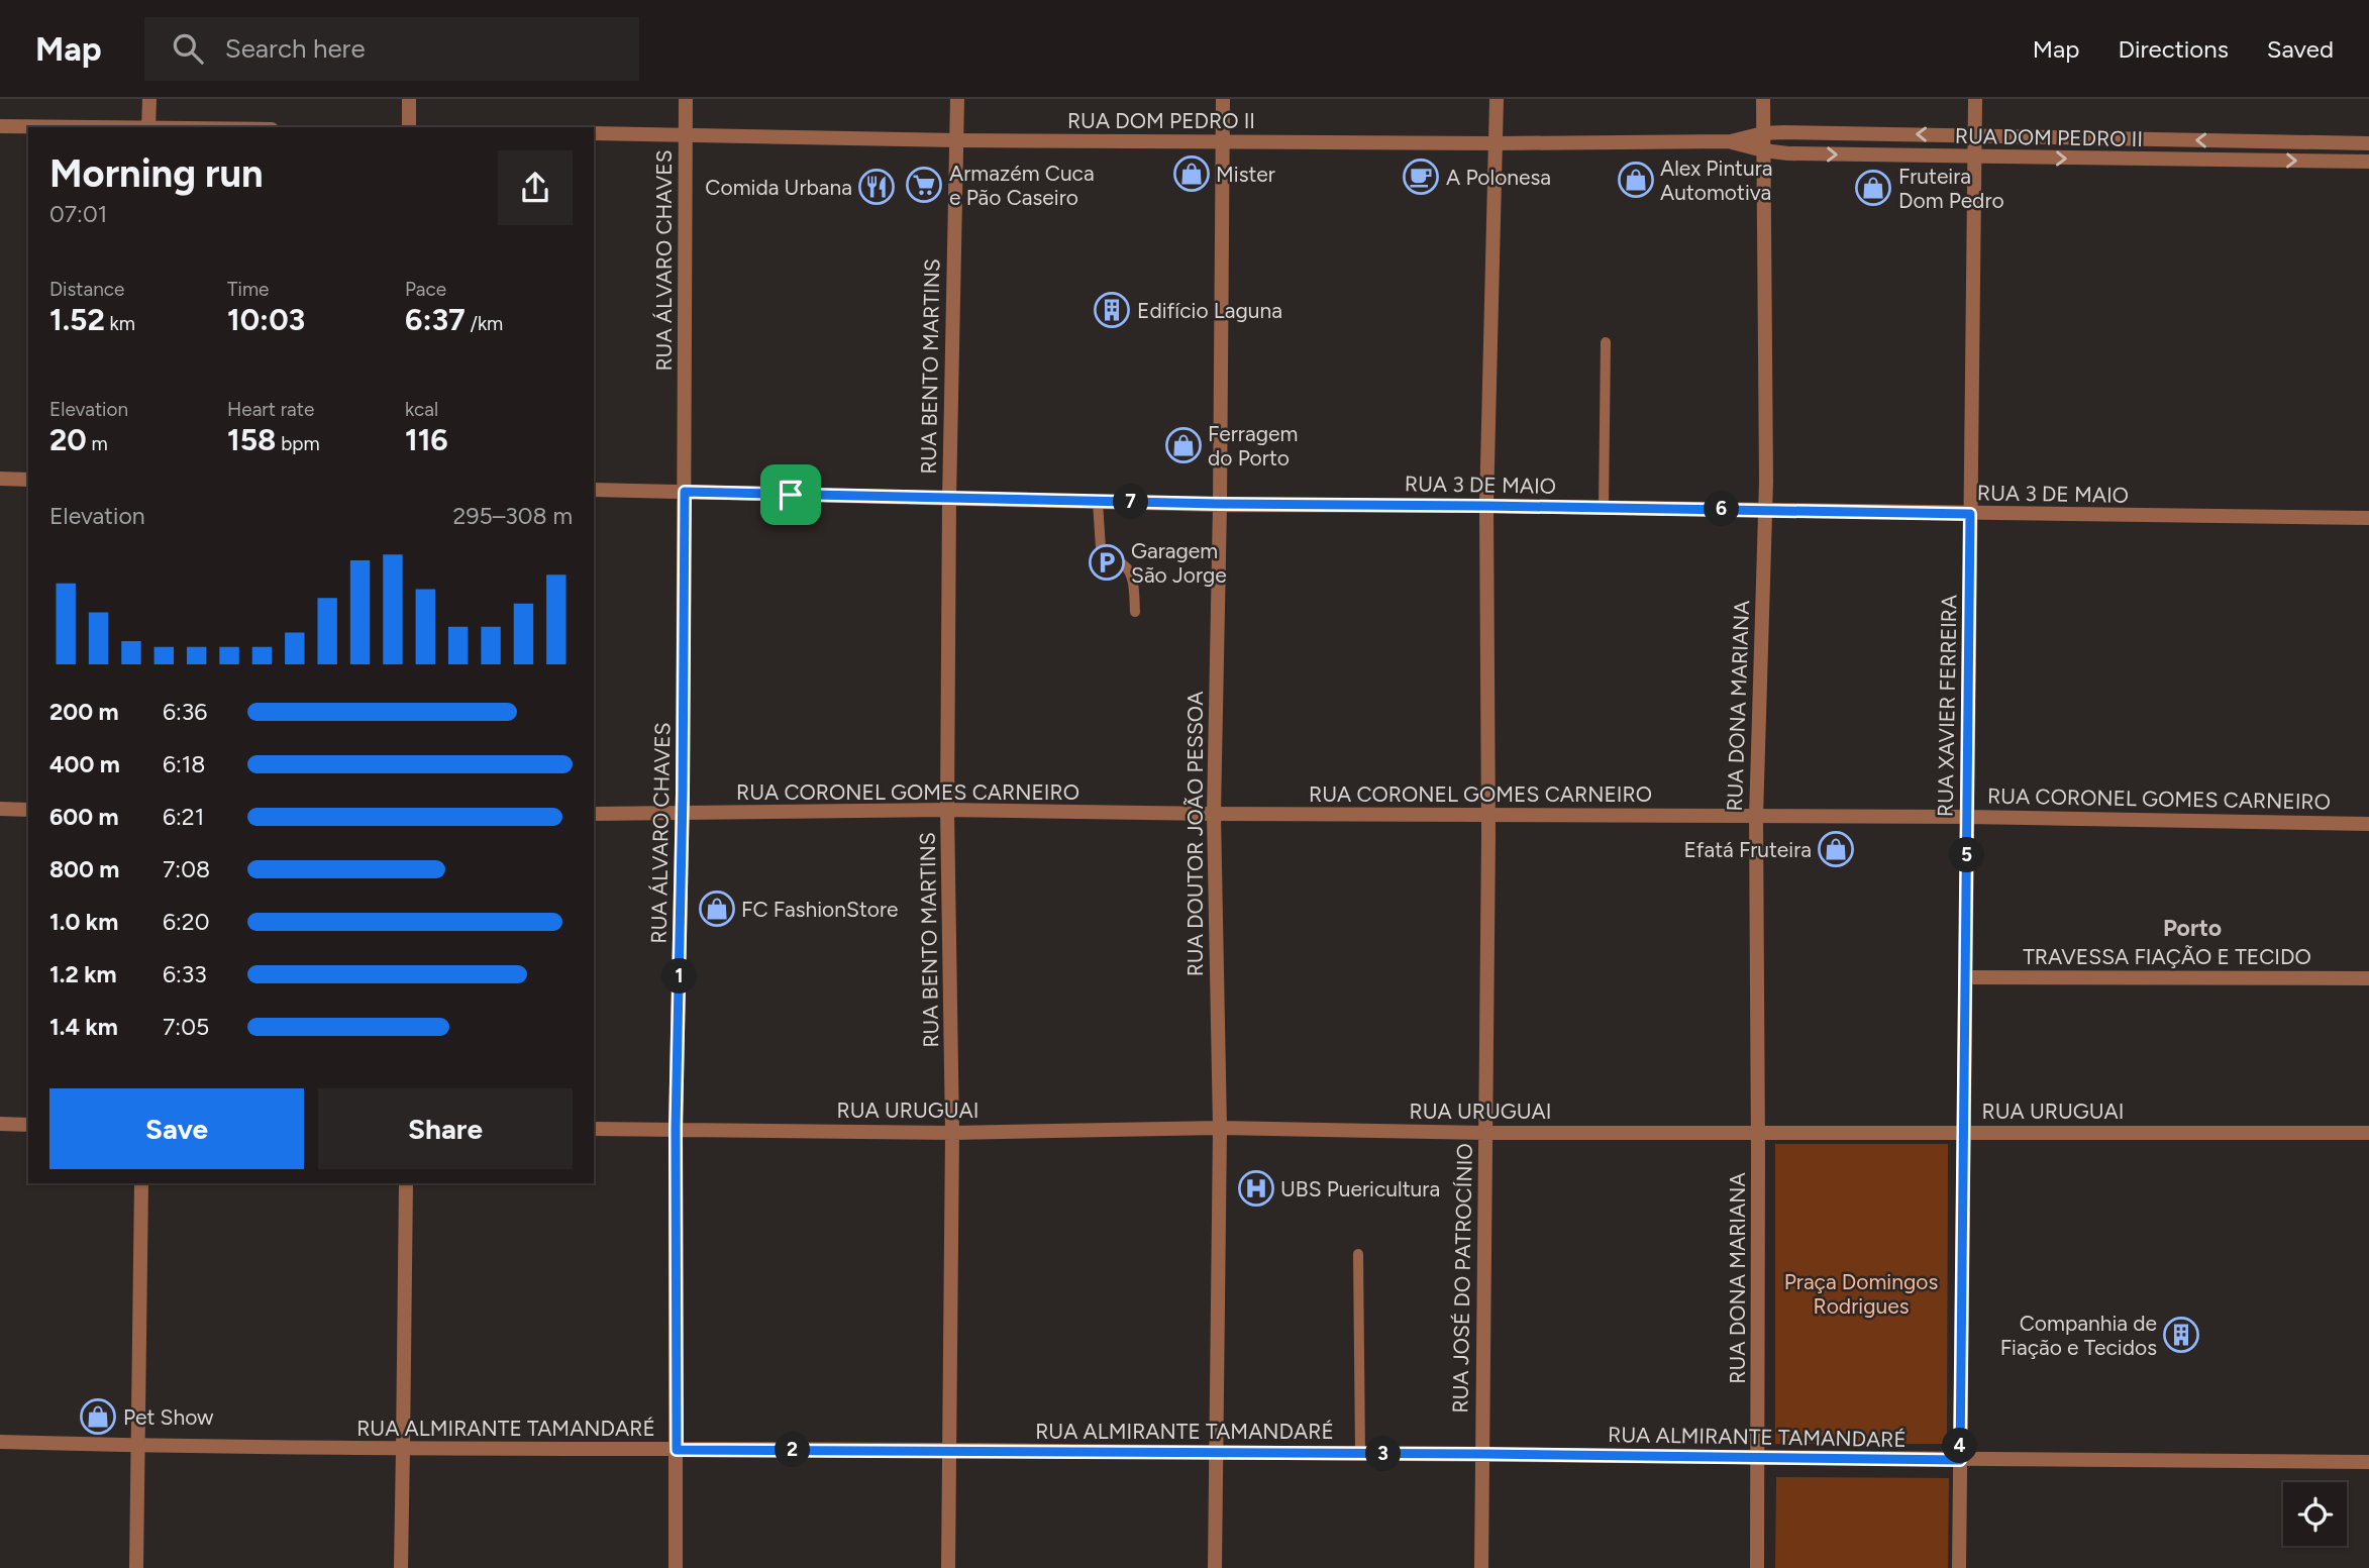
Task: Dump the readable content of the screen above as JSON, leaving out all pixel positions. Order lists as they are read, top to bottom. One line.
{"streets":{"street":["RUA DOM PEDRO II","RUA ÁLVARO CHAVES","RUA BENTO MARTINS","RUA 3 DE MAIO","RUA DONA MARIANA","RUA XAVIER FERREIRA","RUA CORONEL GOMES CARNEIRO","RUA DOUTOR JOÃO PESSOA","TRAVESSA FIAÇÃO E TECIDO","RUA URUGUAI","RUA JOSÉ DO PATROCÍNIO","RUA ALMIRANTE TAMANDARÉ"]},"crossings":[["RUA DOM PEDRO II","RUA ÁLVARO CHAVES"],["RUA DOM PEDRO II","RUA BENTO MARTINS"],["RUA DOM PEDRO II","RUA DONA MARIANA"],["RUA DOM PEDRO II","RUA XAVIER FERREIRA"],["RUA DOM PEDRO II","RUA DOUTOR JOÃO PESSOA"],["RUA DOM PEDRO II","RUA JOSÉ DO PATROCÍNIO"],["RUA ÁLVARO CHAVES","RUA 3 DE MAIO"],["RUA ÁLVARO CHAVES","RUA CORONEL GOMES CARNEIRO"],["RUA ÁLVARO CHAVES","RUA URUGUAI"],["RUA ÁLVARO CHAVES","RUA ALMIRANTE TAMANDARÉ"],["RUA BENTO MARTINS","RUA 3 DE MAIO"],["RUA BENTO MARTINS","RUA CORONEL GOMES CARNEIRO"],["RUA BENTO MARTINS","RUA URUGUAI"],["RUA BENTO MARTINS","RUA ALMIRANTE TAMANDARÉ"],["RUA 3 DE MAIO","RUA DONA MARIANA"],["RUA 3 DE MAIO","RUA XAVIER FERREIRA"],["RUA 3 DE MAIO","RUA DOUTOR JOÃO PESSOA"],["RUA 3 DE MAIO","RUA JOSÉ DO PATROCÍNIO"],["RUA DONA MARIANA","RUA CORONEL GOMES CARNEIRO"],["RUA DONA MARIANA","RUA URUGUAI"],["RUA DONA MARIANA","RUA ALMIRANTE TAMANDARÉ"],["RUA XAVIER FERREIRA","RUA CORONEL GOMES CARNEIRO"],["RUA XAVIER FERREIRA","TRAVESSA FIAÇÃO E TECIDO"],["RUA XAVIER FERREIRA","RUA URUGUAI"],["RUA XAVIER FERREIRA","RUA ALMIRANTE TAMANDARÉ"],["RUA CORONEL GOMES CARNEIRO","RUA DOUTOR JOÃO PESSOA"],["RUA CORONEL GOMES CARNEIRO","RUA JOSÉ DO PATROCÍNIO"],["RUA DOUTOR JOÃO PESSOA","RUA URUGUAI"],["RUA DOUTOR JOÃO PESSOA","RUA ALMIRANTE TAMANDARÉ"],["RUA URUGUAI","RUA JOSÉ DO PATROCÍNIO"],["RUA JOSÉ DO PATROCÍNIO","RUA ALMIRANTE TAMANDARÉ"]],"districts":["Porto"],"parks":["Praça Domingos Rodrigues"],"places":{"shop":["Mister","Alex Pintura Automotiva","Fruteira Dom Pedro","Ferragem do Porto","Efatá Fruteira","FC FashionStore","Pet Show"],"cafe":["A Polonesa"],"supermarket":["Armazém Cuca e Pão Caseiro"],"restaurant":["Comida Urbana"],"building":["Edifício Laguna","Companhia de Fiação e Tecidos"],"parking":["Garagem São Jorge"],"hospital":["UBS Puericultura"]},"page":{"header":"Map","search":"Search here","nav":["Map","Directions","Saved"],"heading":["Morning run","07:01"],"stats":[["Distance","1.52 km"],["Time","10:03"],["Pace","6:37 /km"],["Elevation","20 m"],["Heart rate","158 bpm"],["kcal","116"]],"pins":["7","6","5","1","4","2","3"],"chart":["Elevation","295–308 m"],"list":[{"name":"200 m","note":"6:36"},{"name":"400 m","note":"6:18"},{"name":"600 m","note":"6:21"},{"name":"800 m","note":"7:08"},{"name":"1.0 km","note":"6:20"},{"name":"1.2 km","note":"6:33"},{"name":"1.4 km","note":"7:05"}],"buttons":["Save","Share"]}}
